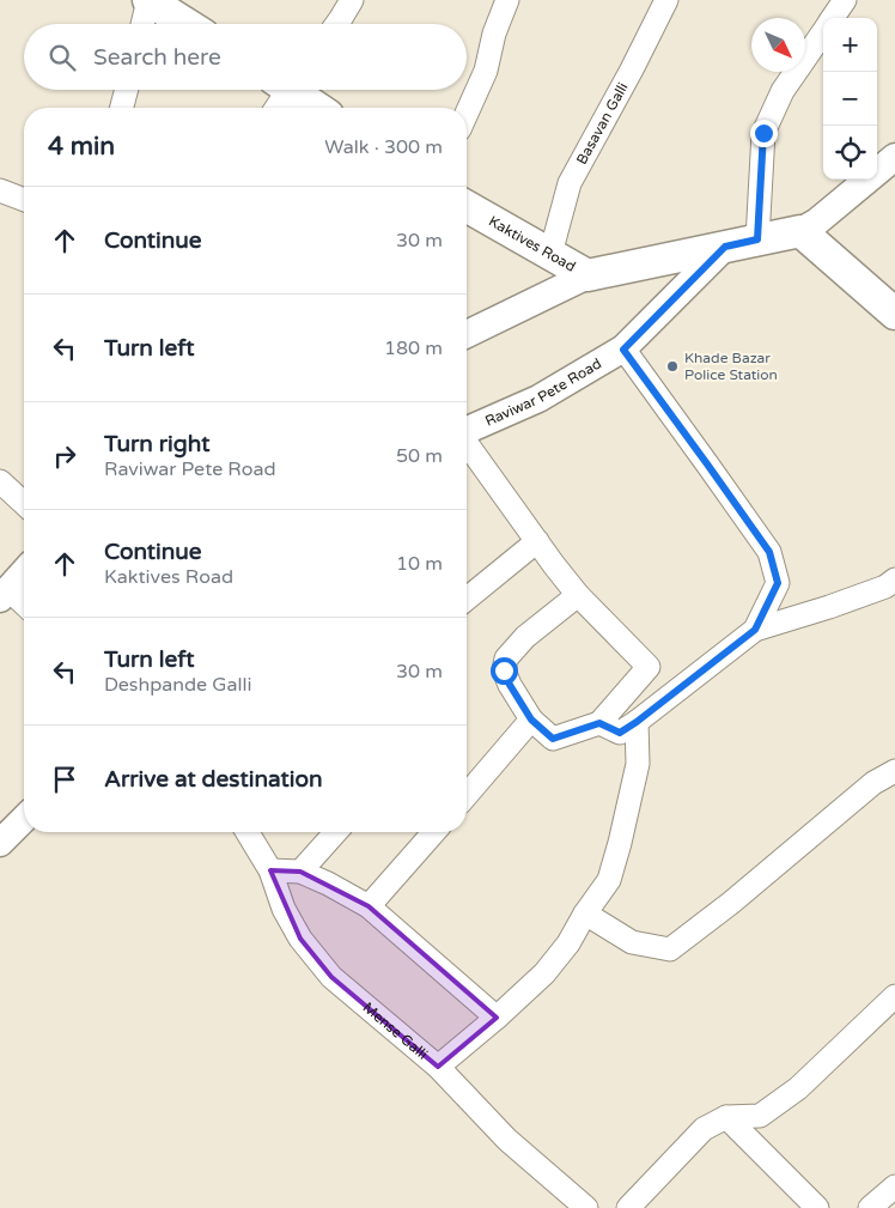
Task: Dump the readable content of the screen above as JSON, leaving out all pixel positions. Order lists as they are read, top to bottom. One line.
{"streets":{"main road":["Kaktives Road"],"street":["Basavan Galli","Raviwar Pete Road","Mense Galli"]},"crossings":[["Basavan Galli","Kaktives Road"],["Kaktives Road","Raviwar Pete Road"]],"places":["Khade Bazar Police Station"],"north":"bottom right","page":{"map_buttons":["+","−"],"search":"Search here","heading":["4 min","Walk · 300 m"],"list":[["Continue","30 m"],["Turn left","180 m"],["Turn right","Raviwar Pete Road","50 m"],["Continue","Kaktives Road","10 m"],["Turn left","Deshpande Galli","30 m"],"Arrive at destination"]}}
